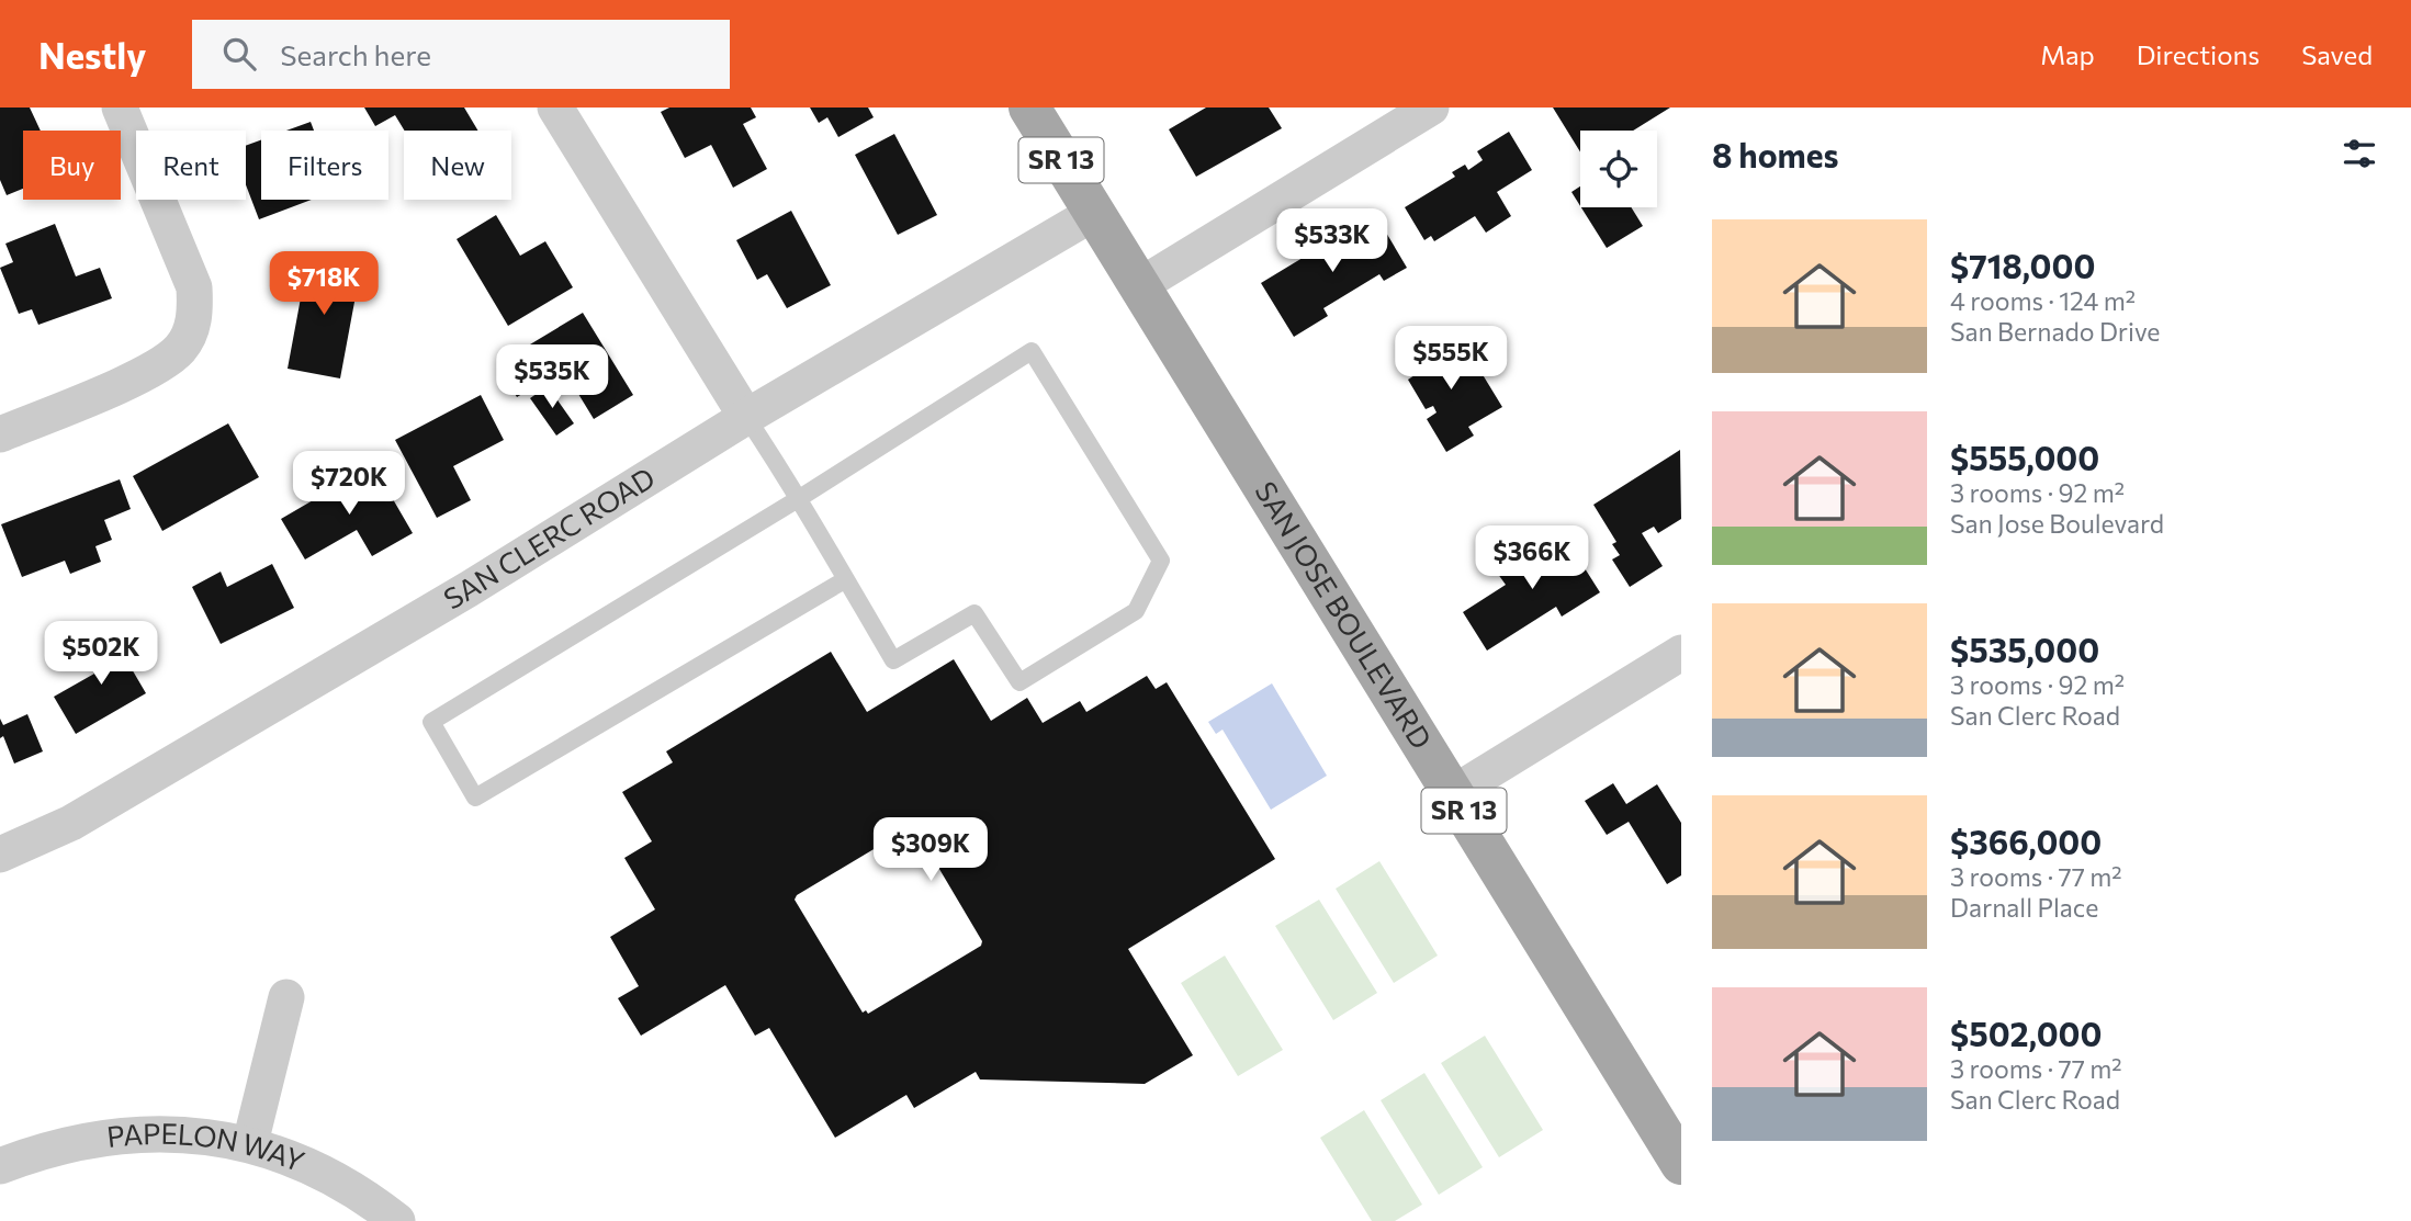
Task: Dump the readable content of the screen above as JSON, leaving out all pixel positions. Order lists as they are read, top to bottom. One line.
{"streets":{"main road":["SR 13","SAN JOSE BOULEVARD"],"street":["SAN CLERC ROAD","PAPELON WAY"]},"crossings":[["SAN CLERC ROAD","SAN JOSE BOULEVARD"]],"page":{"header":"Nestly","search":"Search here","nav":["Map","Directions","Saved"],"heading":"8 homes","chip":["Buy","Rent","Filters","New"],"list":[{"name":"$718,000","note":"4 rooms · 124 m² · San Bernado Drive"},{"name":"$555,000","note":"3 rooms · 92 m² · San Jose Boulevard"},{"name":"$535,000","note":"3 rooms · 92 m² · San Clerc Road"},{"name":"$366,000","note":"3 rooms · 77 m² · Darnall Place"},{"name":"$502,000","note":"3 rooms · 77 m² · San Clerc Road"}],"price":["$533K","$718K","$555K","$535K","$720K","$366K","$502K","$309K"]}}
